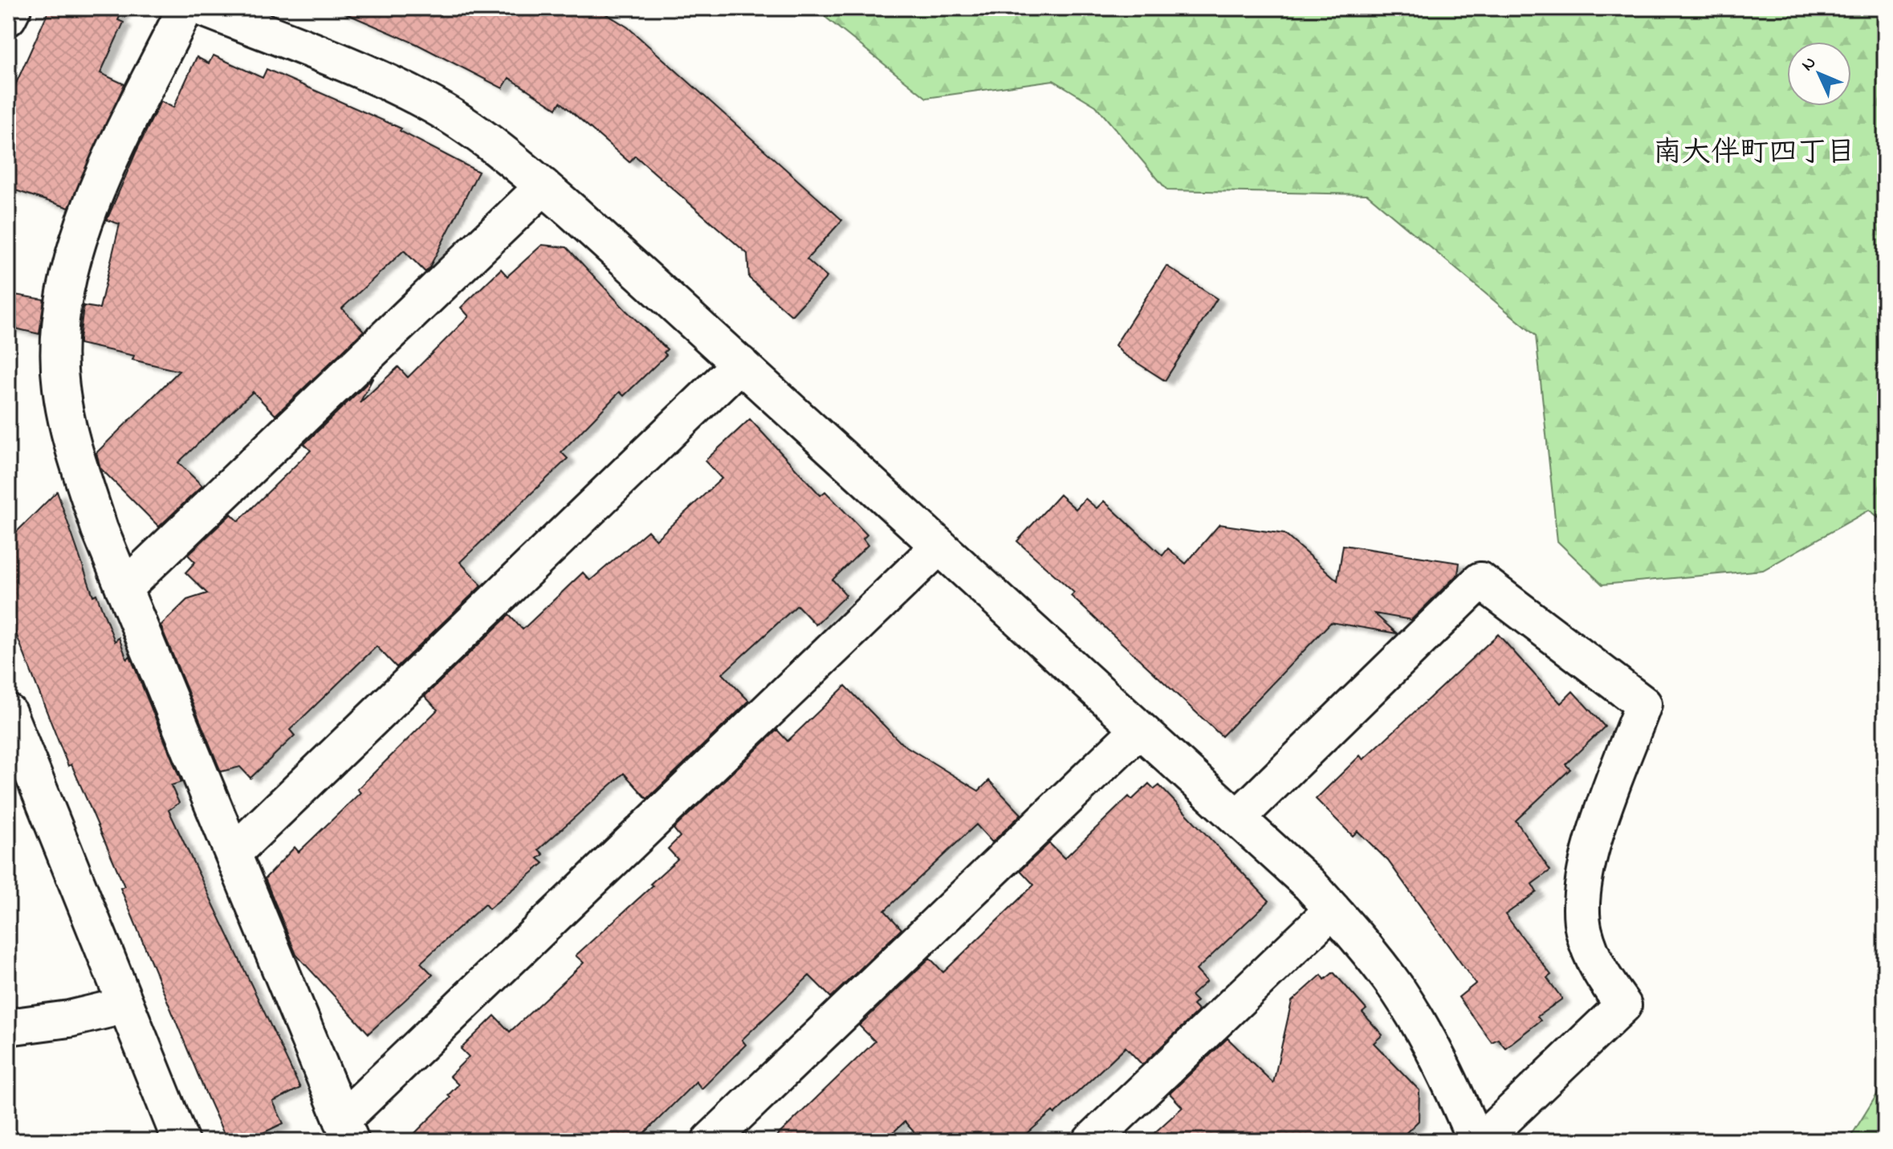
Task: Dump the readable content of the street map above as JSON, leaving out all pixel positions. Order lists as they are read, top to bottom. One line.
{"districts":["南大伴町四丁目"],"north":"top left"}
